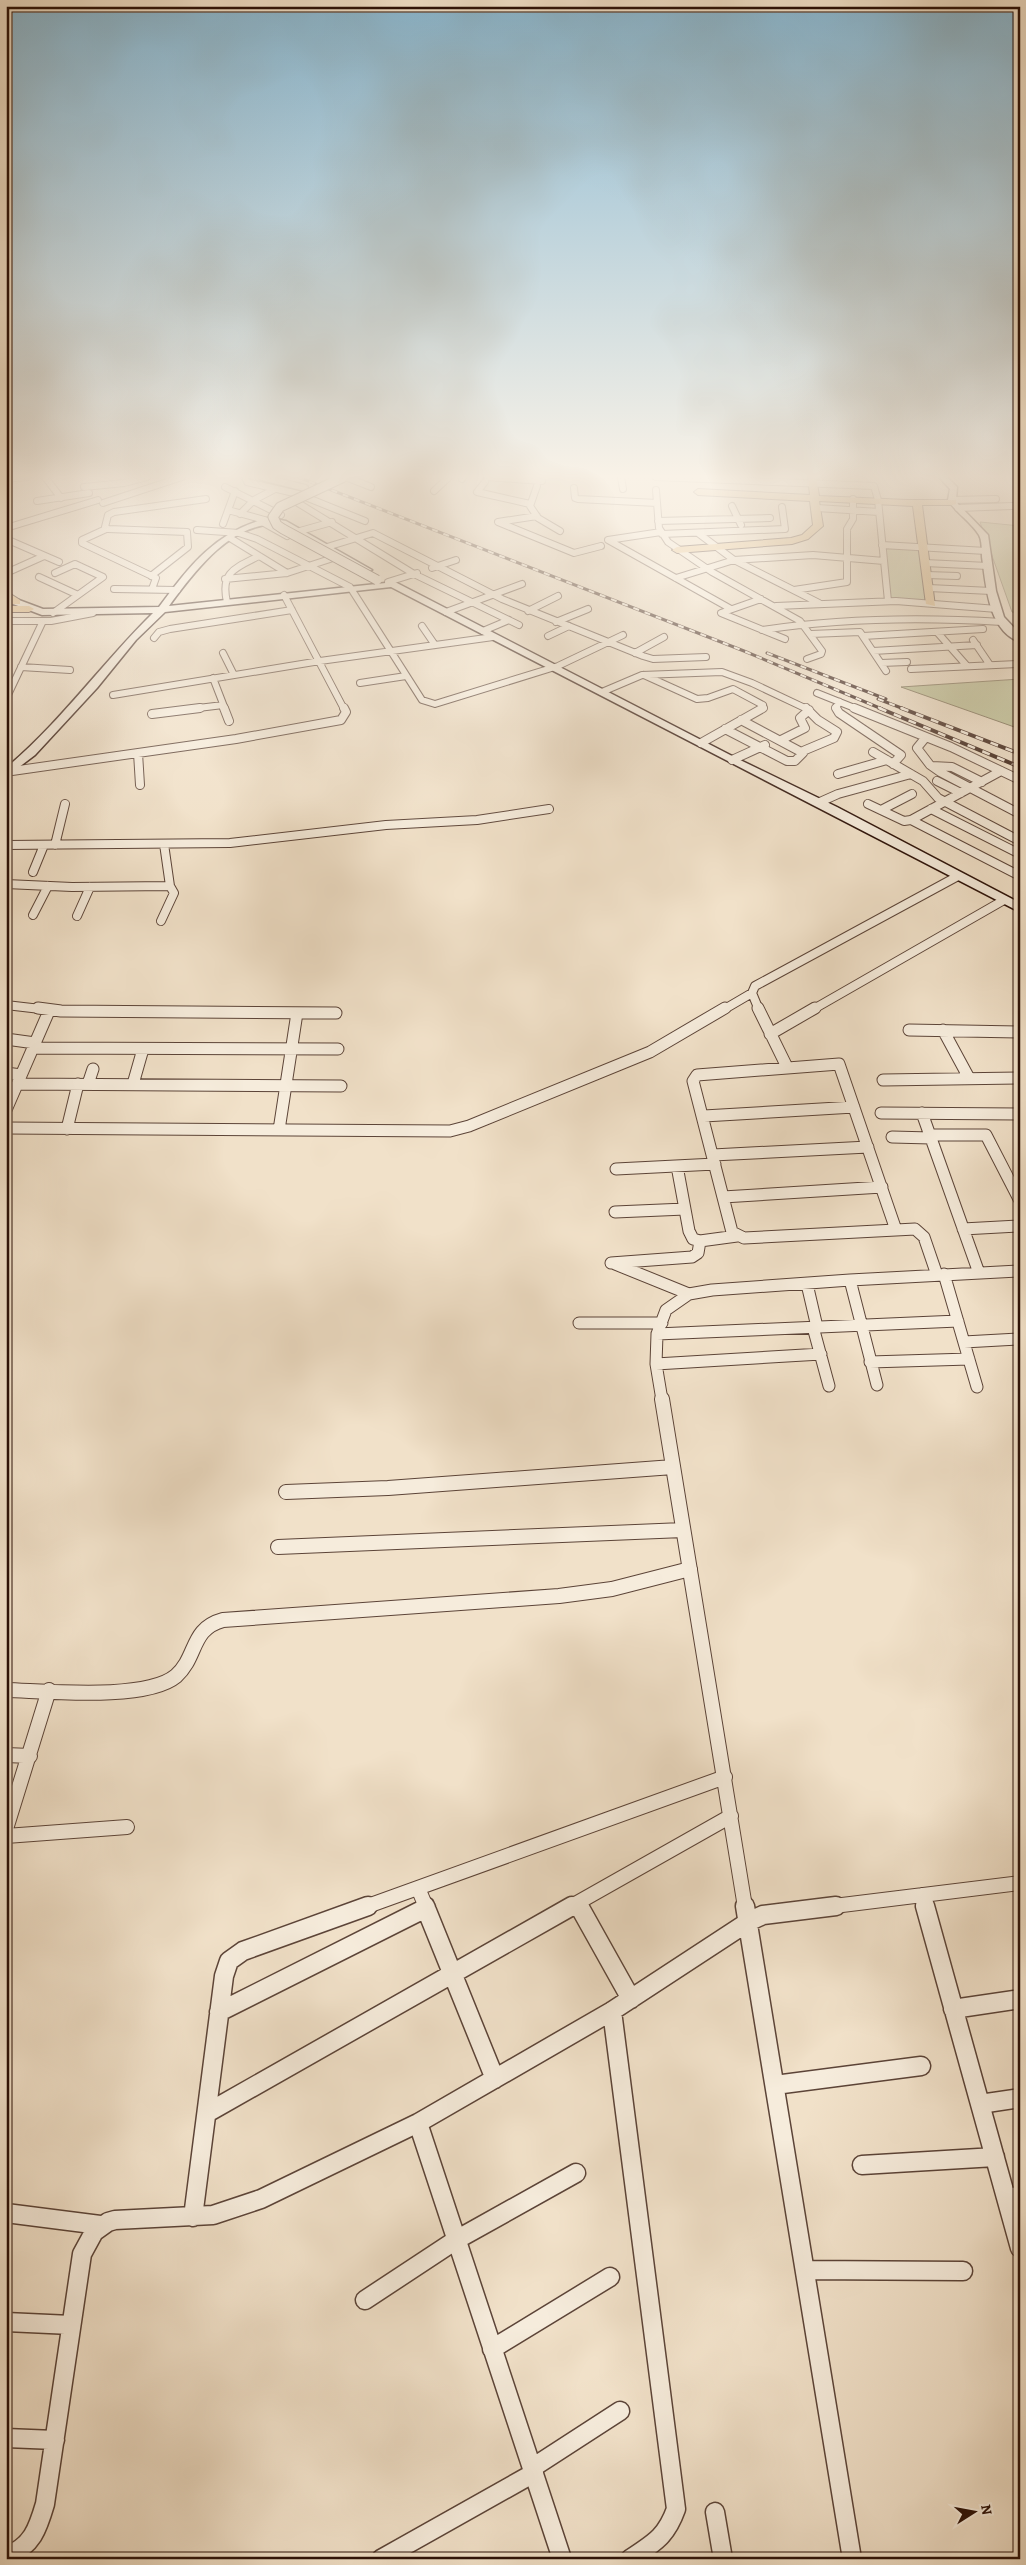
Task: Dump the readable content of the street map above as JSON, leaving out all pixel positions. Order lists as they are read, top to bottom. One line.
{"north":"right"}
